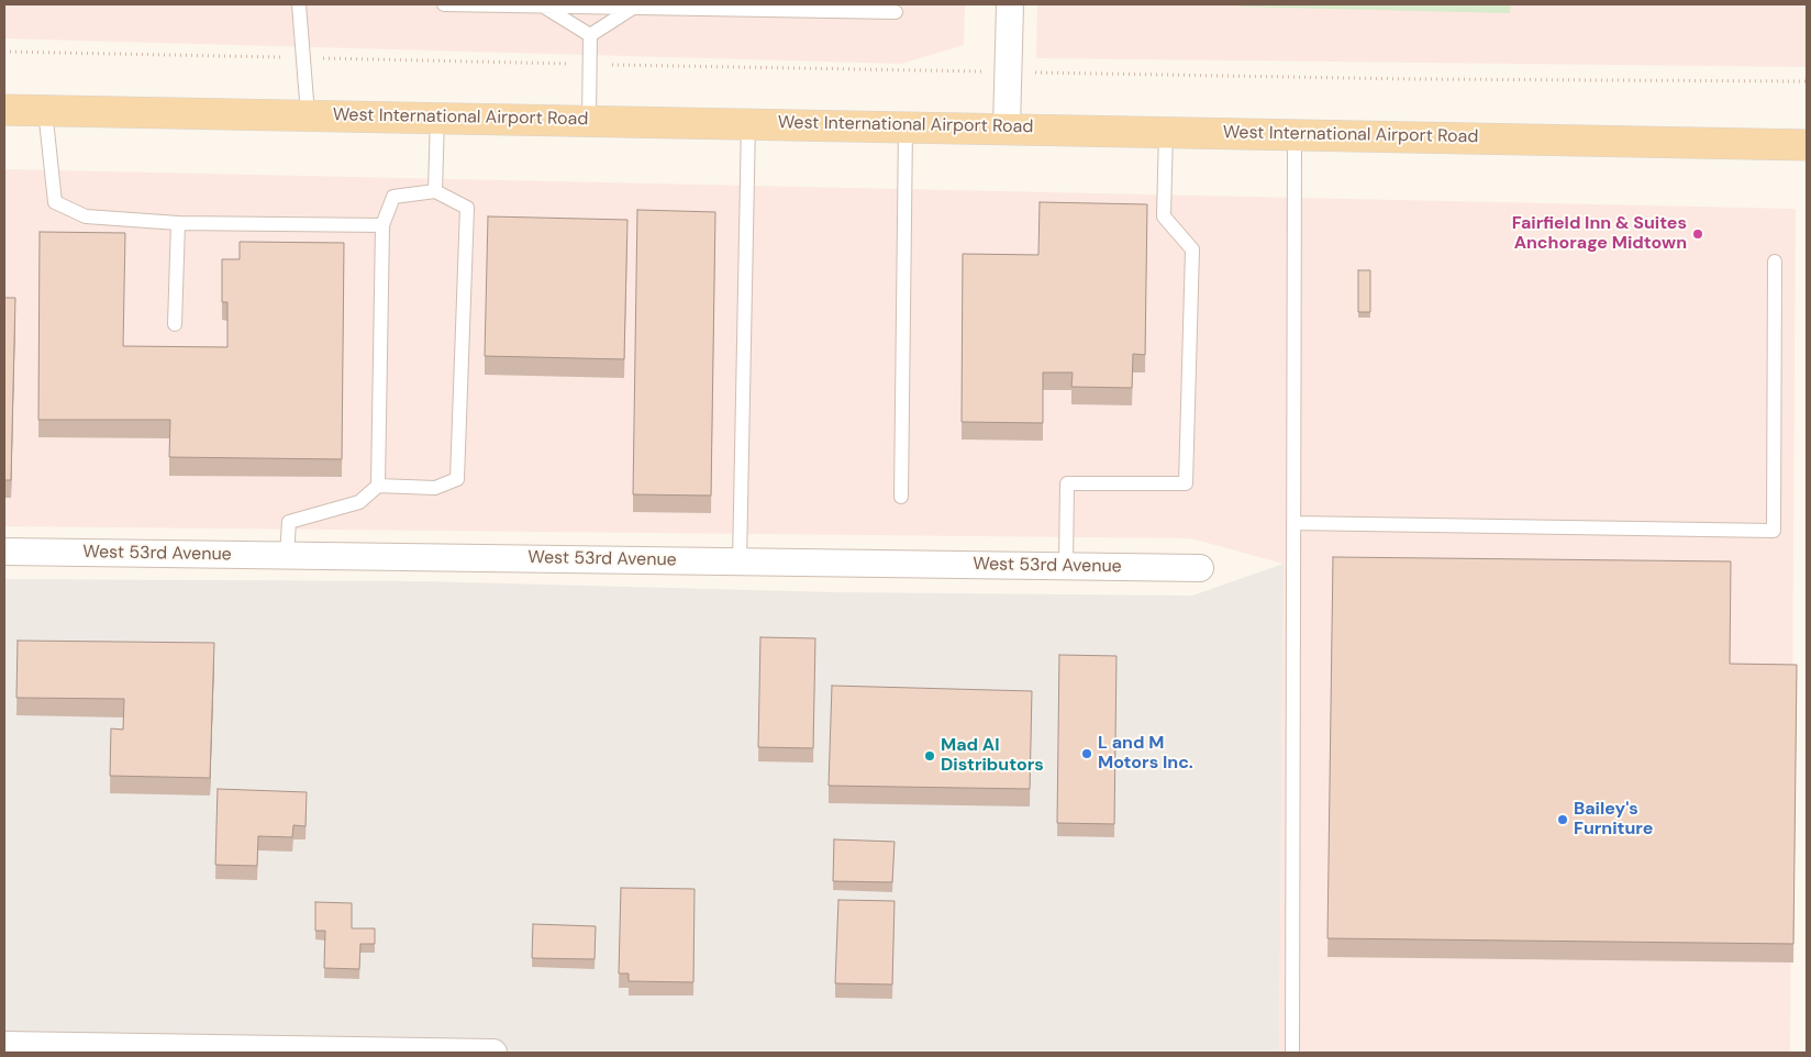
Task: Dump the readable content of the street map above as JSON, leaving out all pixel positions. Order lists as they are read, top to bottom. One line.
{"streets":{"main road":["West International Airport Road"],"street":["West 53rd Avenue"]},"places":["Fairfield Inn & Suites Anchorage Midtown","L and M Motors Inc.","Mad Al Distributors","Bailey's Furniture"]}
